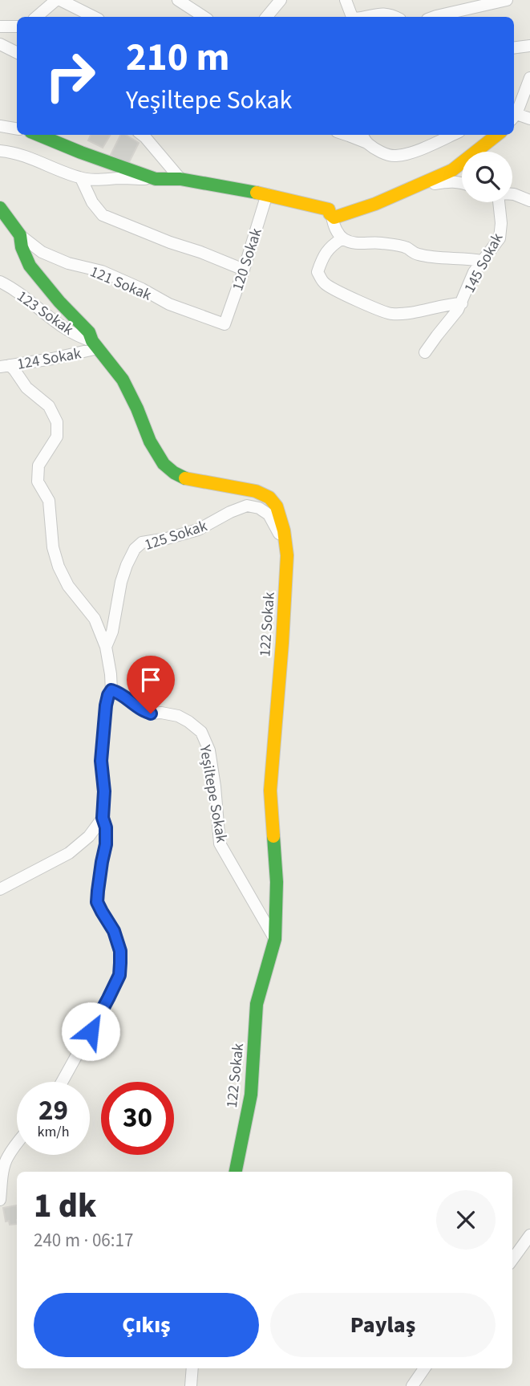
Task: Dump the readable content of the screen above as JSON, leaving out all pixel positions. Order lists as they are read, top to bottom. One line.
{"streets":{"street":["120 Sokak","145 Sokak","121 Sokak","123 Sokak","124 Sokak","125 Sokak","122 Sokak","Yeşiltepe Sokak"]},"crossings":[["120 Sokak","121 Sokak"],["121 Sokak","122 Sokak"],["123 Sokak","124 Sokak"],["123 Sokak","122 Sokak"],["124 Sokak","125 Sokak"],["124 Sokak","122 Sokak"],["125 Sokak","122 Sokak"],["125 Sokak","Yeşiltepe Sokak"],["122 Sokak","Yeşiltepe Sokak"]],"page":{"turn":["210 m","Yeşiltepe Sokak"],"speed":"29 km/h","limit":"30","heading":["1 dk","240 m · 06:17"],"buttons":["Çıkış","Paylaş"]}}
